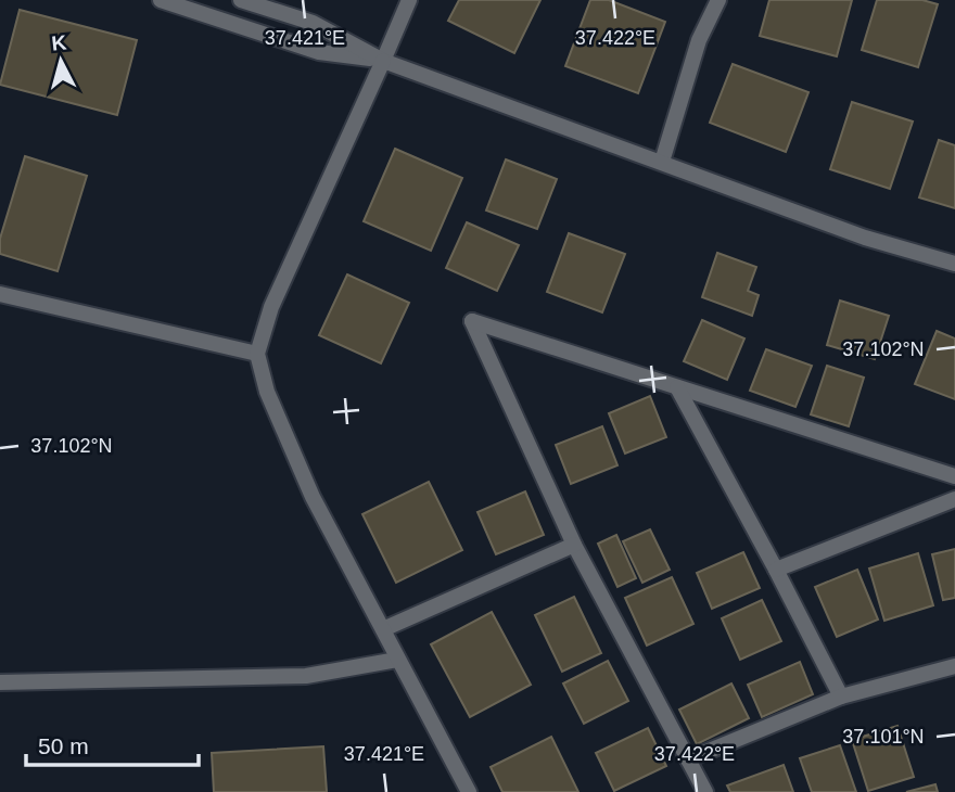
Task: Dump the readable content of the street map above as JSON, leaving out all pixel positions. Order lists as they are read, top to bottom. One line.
{"scale_bar":"50 m","north":"top","coordinates":["37.421°E","37.422°E","37.102°N","37.101°N"]}
